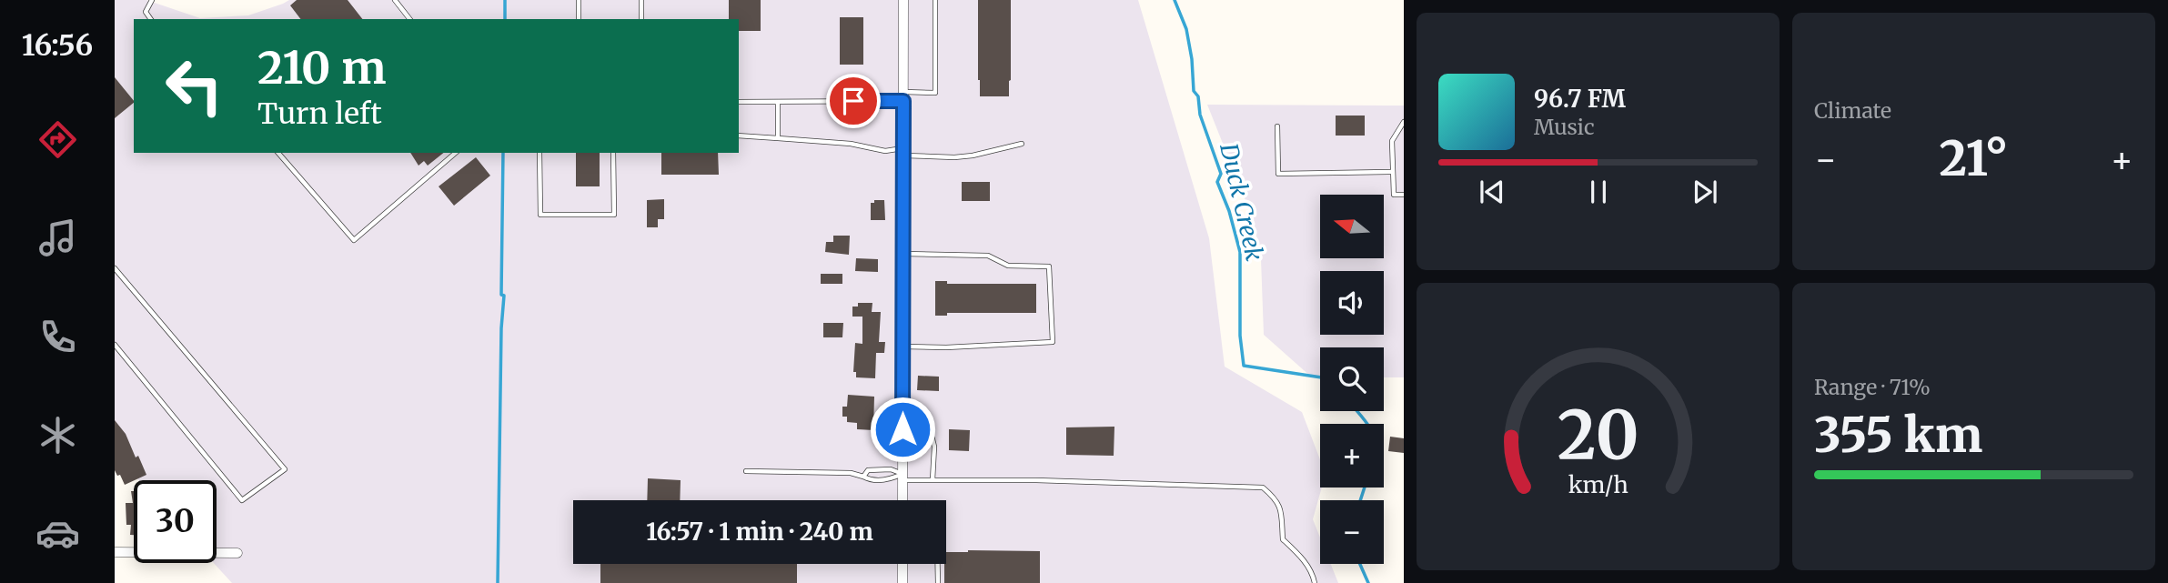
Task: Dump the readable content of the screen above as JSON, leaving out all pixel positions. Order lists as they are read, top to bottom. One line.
{"water":["Duck Creek"],"north":"left","page":{"tabs":"16:56","tile":["Climate",["Range · 71%","355 km"]],"turn":["210 m","Turn left"],"song":["96.7 FM","Music"],"heat":["−","21°","+"],"map_buttons":["+","−"],"limit":"30","trip":"16:57 · 1 min · 240 m","gauge":["20","km/h"]}}
